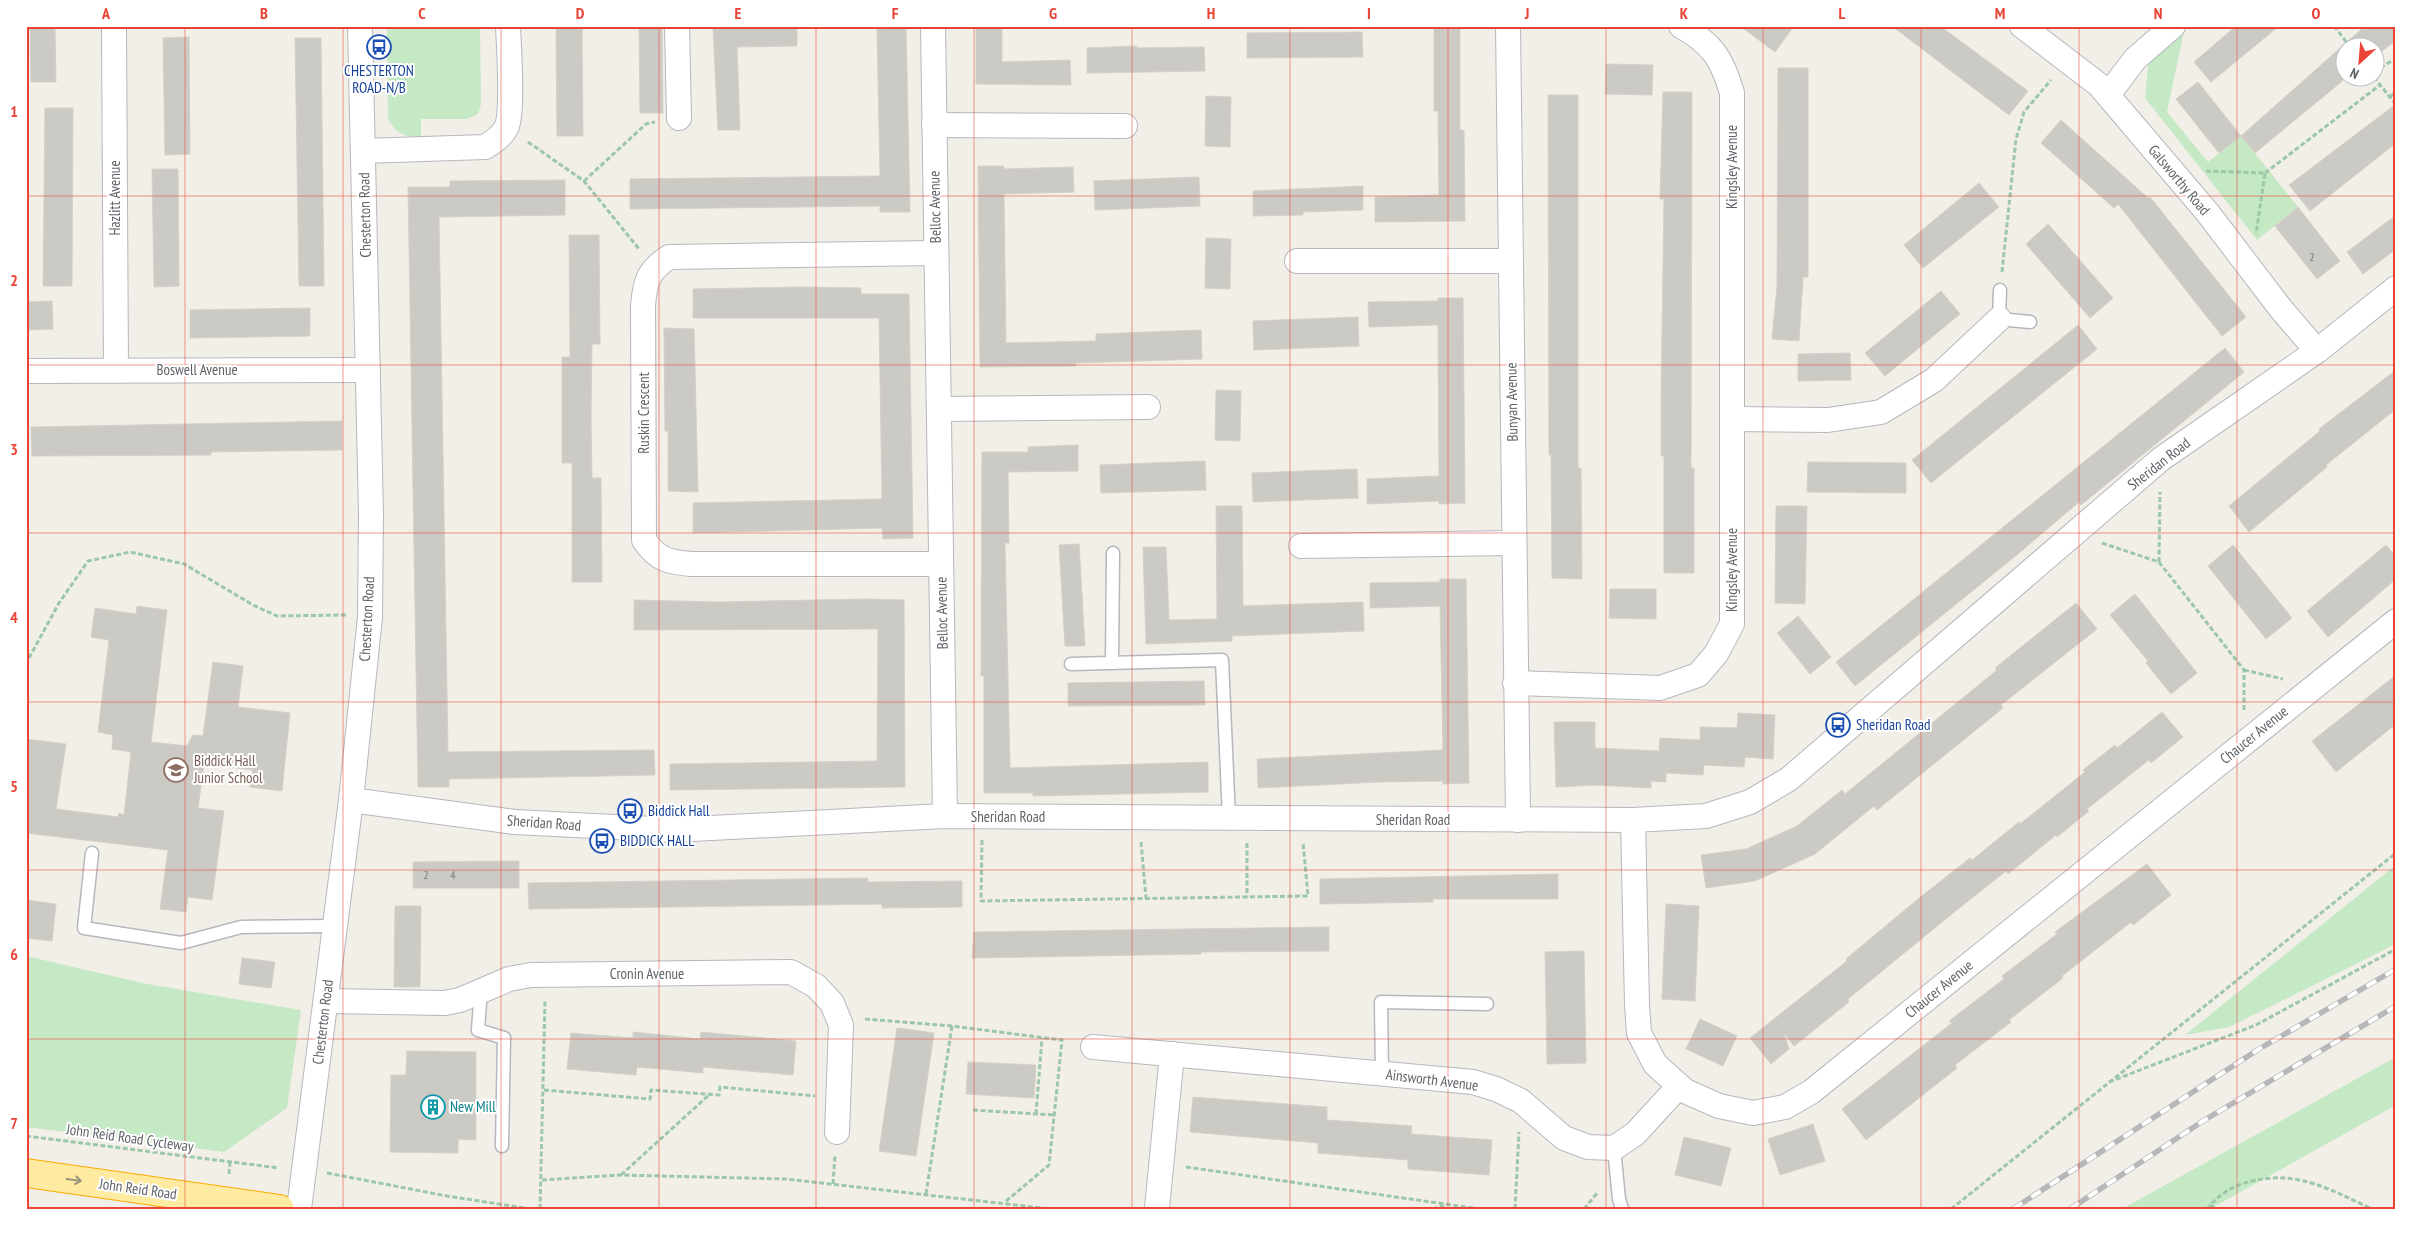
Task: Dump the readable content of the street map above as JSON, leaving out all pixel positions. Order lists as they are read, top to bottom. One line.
{"streets":{"highway":["John Reid Road"],"street":["Kingsley Avenue","Galsworthy Road","Hazlitt Avenue","Belloc Avenue","Chesterton Road","Boswell Avenue","Bunyan Avenue","Ruskin Crescent","Sheridan Road","Chaucer Avenue","Cronin Avenue","Ainsworth Avenue"],"path":["John Reid Road Cycleway"]},"crossings":[["Kingsley Avenue","Bunyan Avenue"],["Galsworthy Road","Sheridan Road"],["Hazlitt Avenue","Boswell Avenue"],["Belloc Avenue","Ruskin Crescent"],["Belloc Avenue","Sheridan Road"],["Chesterton Road","Boswell Avenue"],["Chesterton Road","Sheridan Road"],["Chesterton Road","Cronin Avenue"],["Chesterton Road","John Reid Road Cycleway"],["Bunyan Avenue","Sheridan Road"],["Sheridan Road","Chaucer Avenue"]],"one_way":["John Reid Road"],"places":{"bus stop":["CHESTERTON ROAD-N/B","Sheridan Road","Biddick Hall","BIDDICK HALL"],"school or university":["Biddick Hall Junior School"],"building":["New Mill"]},"house_numbers":["2","2","4"],"north":"bottom left","grid":{"columns":["A","B","C","D","E","F","G","H","I","J","K","L","M","N","O"],"rows":["1","2","3","4","5","6","7"]}}
